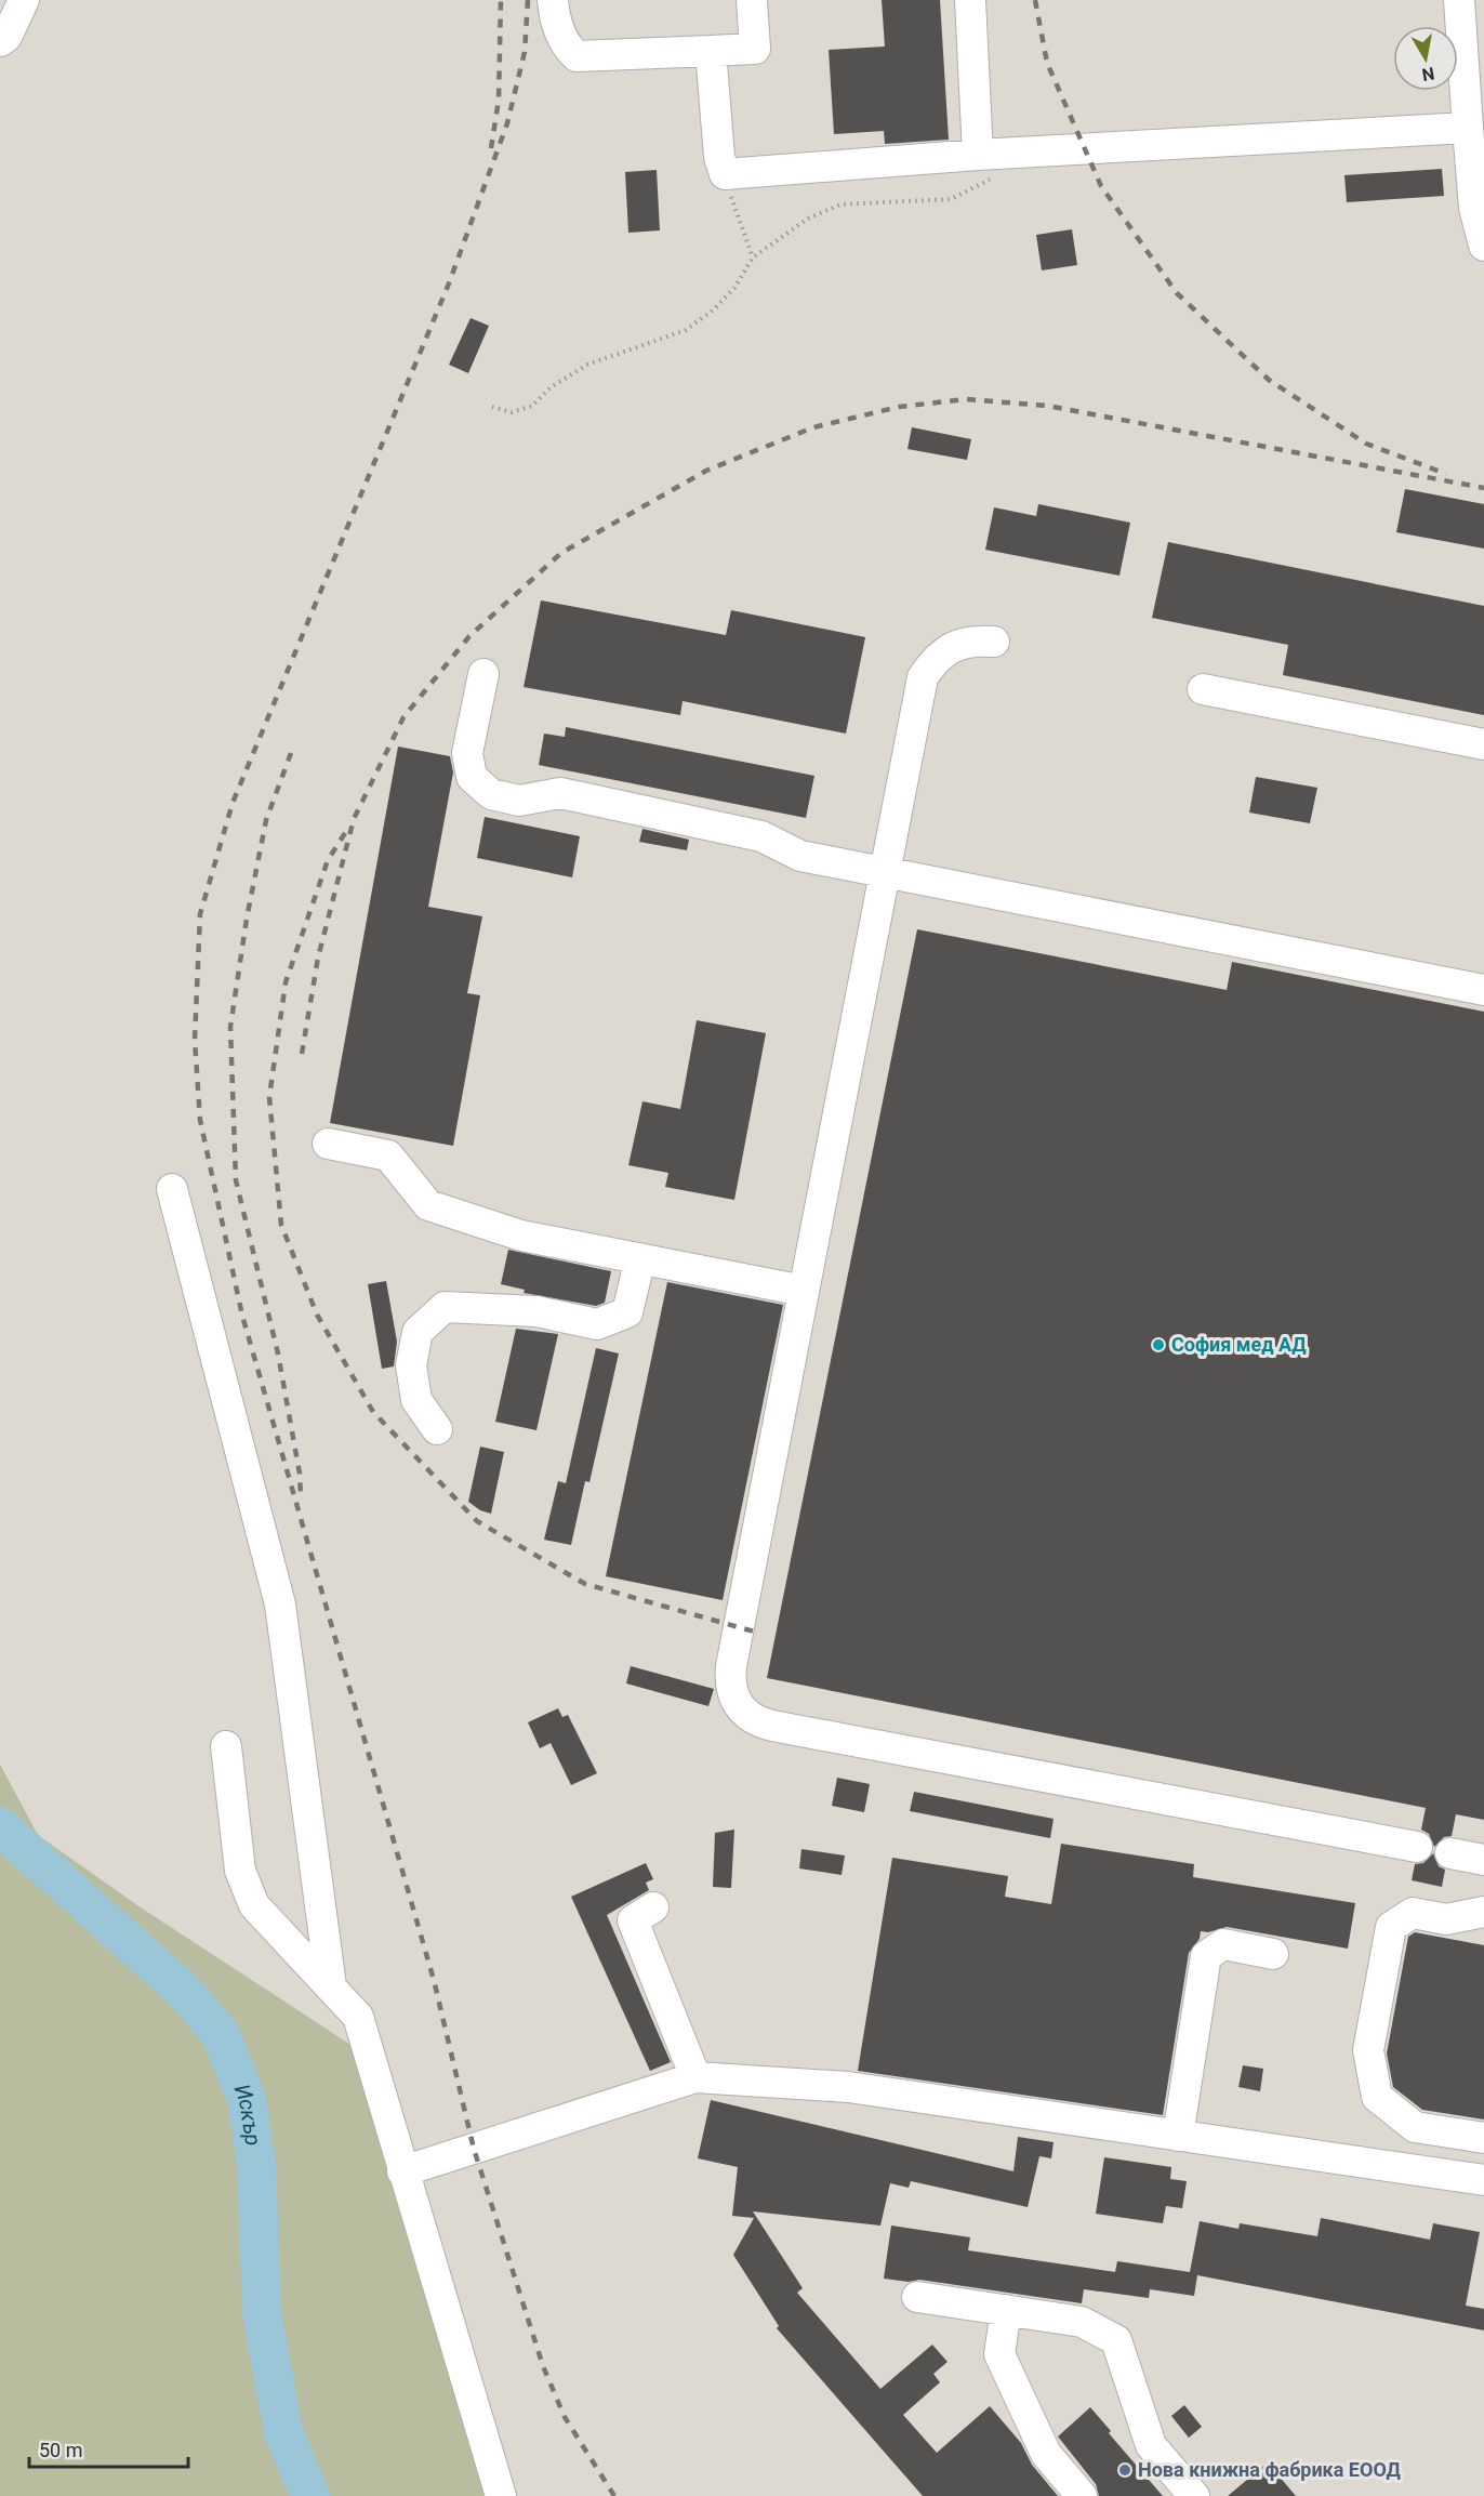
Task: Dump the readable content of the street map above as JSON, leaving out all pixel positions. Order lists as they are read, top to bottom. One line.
{"water":["Искър"],"places":["София мед АД","Нова книжна фабрика ЕООД"],"scale_bar":"50 m","north":"bottom"}
